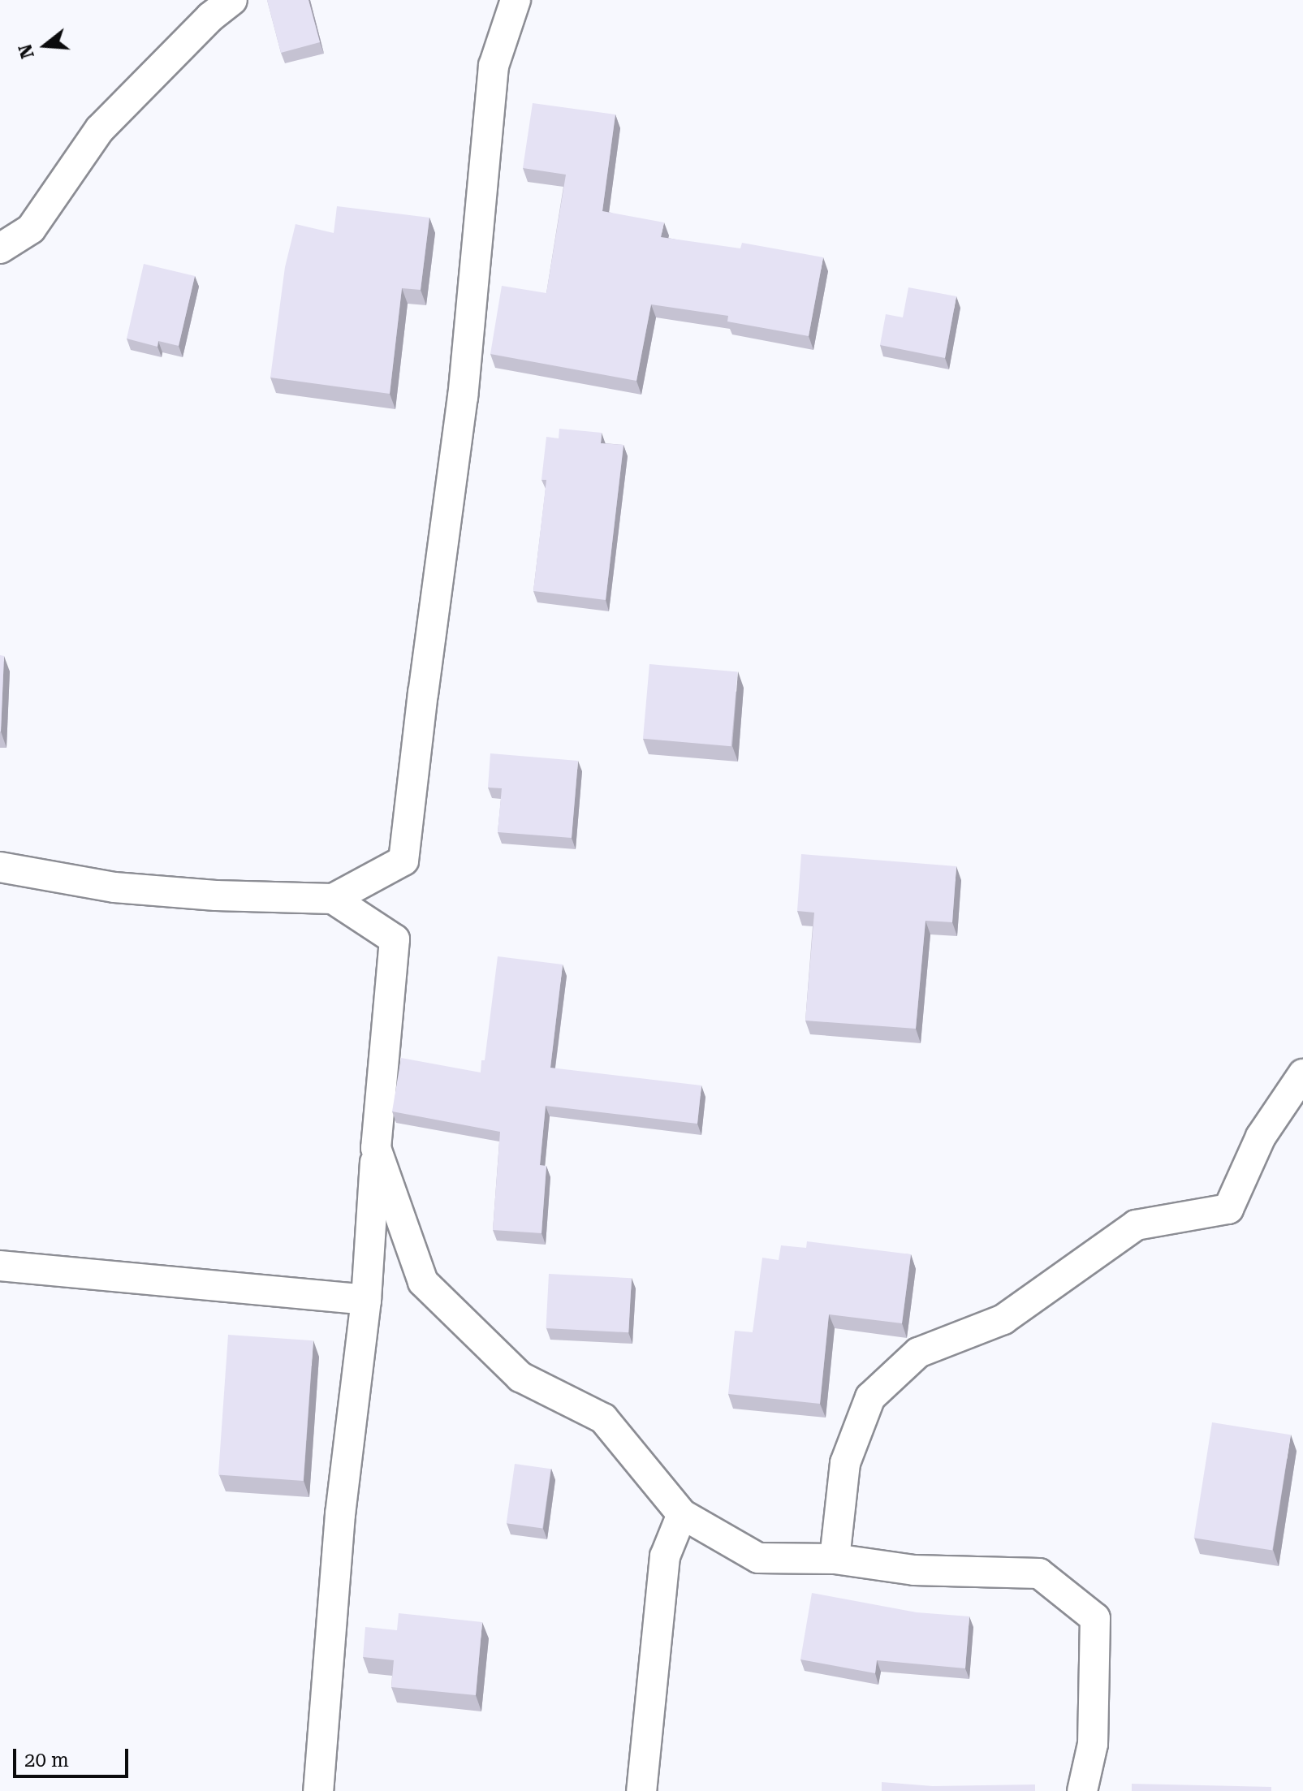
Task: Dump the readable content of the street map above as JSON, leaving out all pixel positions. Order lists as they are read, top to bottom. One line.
{"scale_bar":"20 m","north":"left"}
